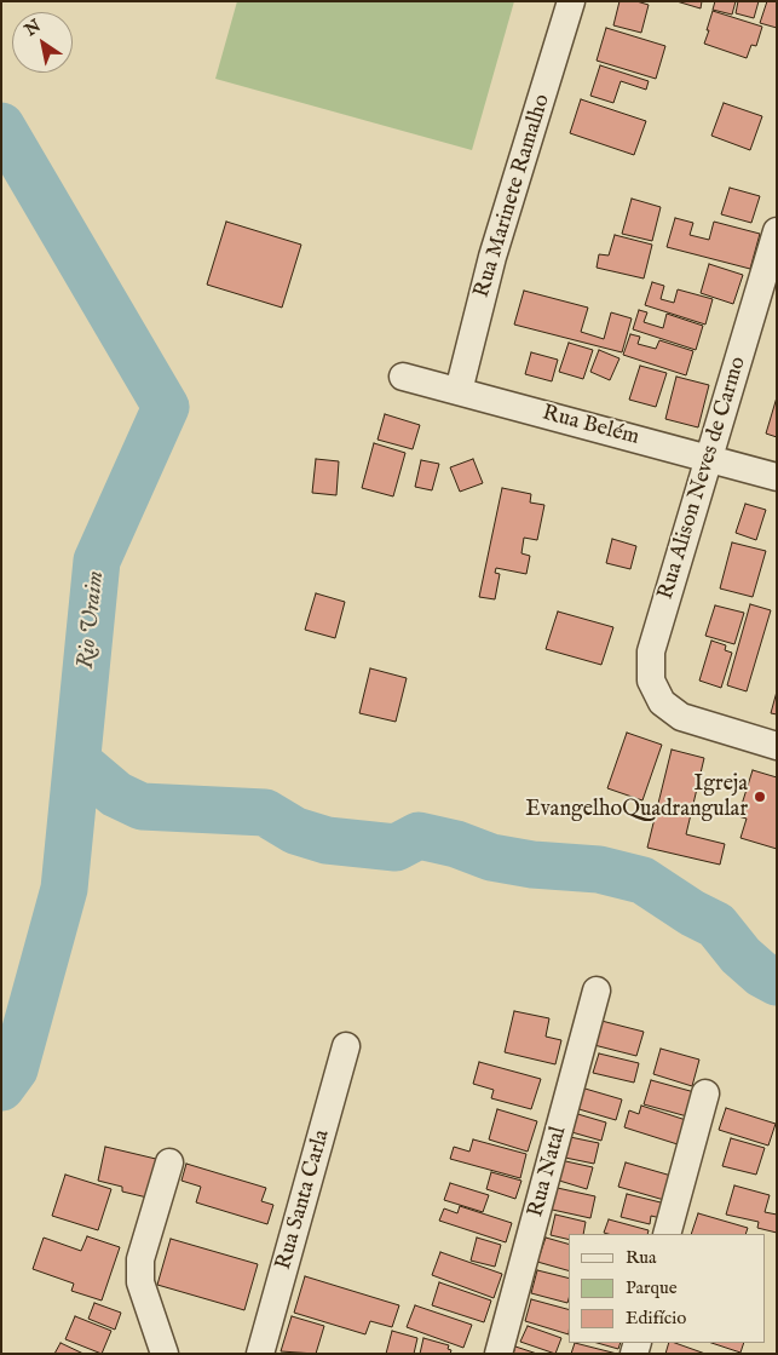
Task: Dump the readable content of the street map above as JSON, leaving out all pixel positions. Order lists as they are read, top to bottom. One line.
{"streets":{"street":["Rua Marinete Ramalho","Rua Belém","Rua Alison Neves de Carmo","Rua Natal","Rua Santa Carla"]},"crossings":[["Rua Marinete Ramalho","Rua Belém"],["Rua Belém","Rua Alison Neves de Carmo"]],"water":["Rio Uraim"],"places":["Igreja EvangelhoQuadrangular"],"legend":["Rua","Parque","Edifício"],"north":"top left"}
